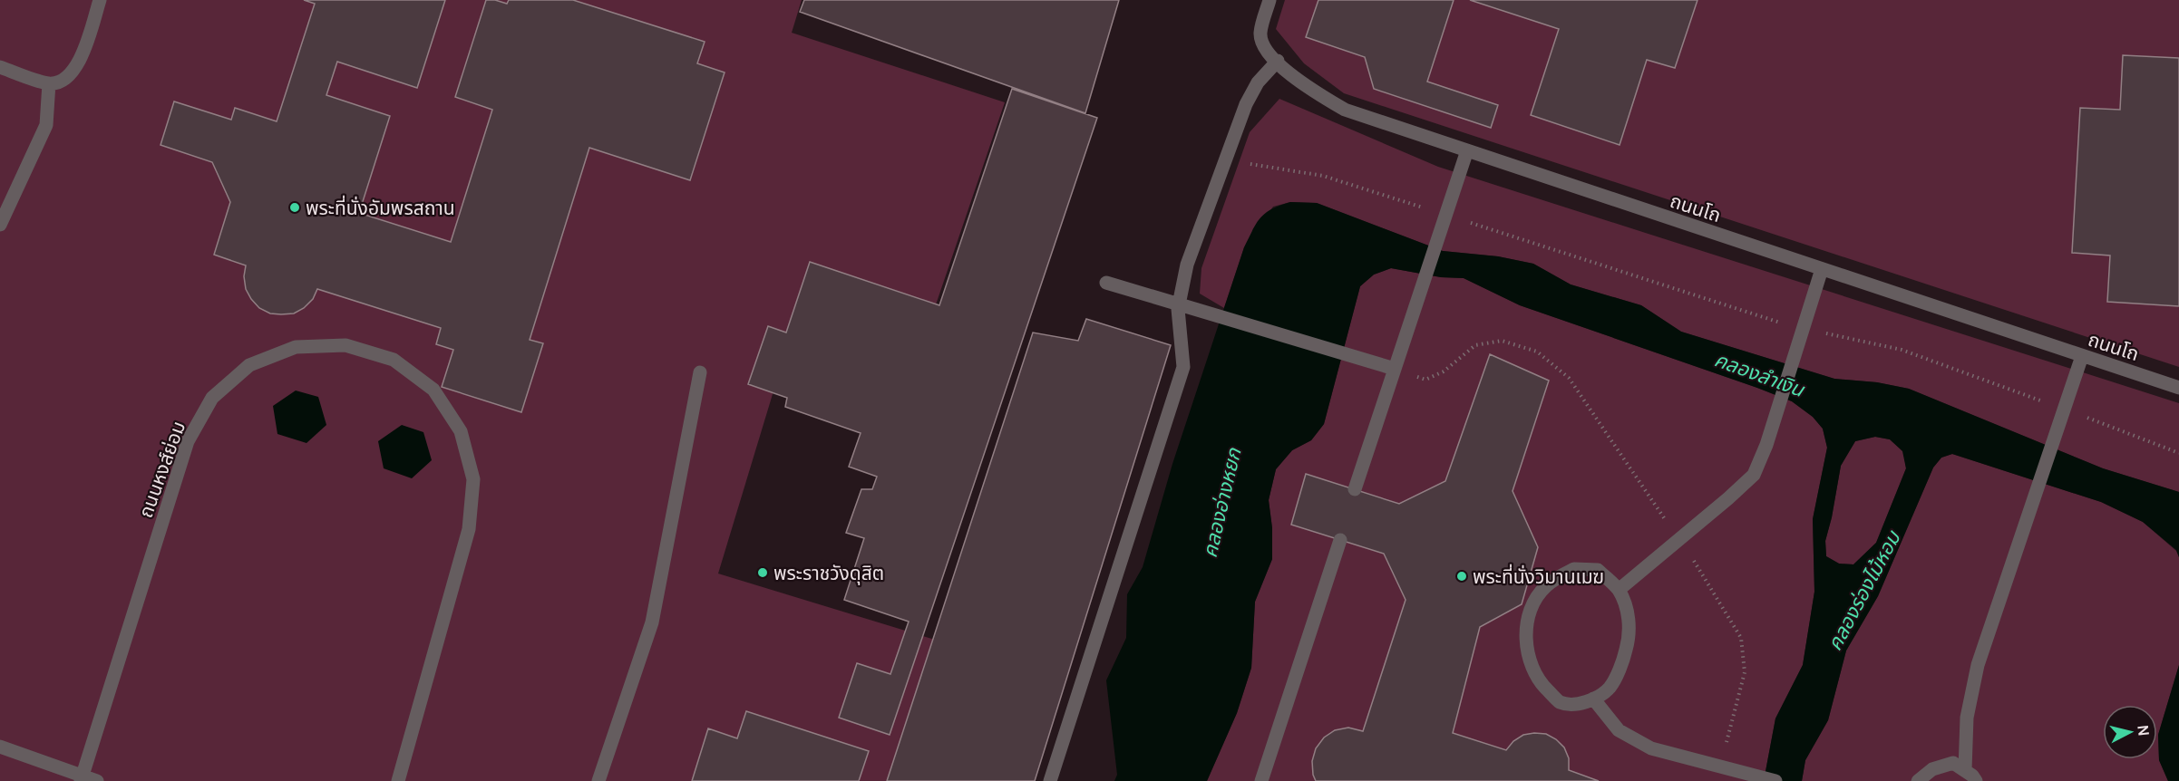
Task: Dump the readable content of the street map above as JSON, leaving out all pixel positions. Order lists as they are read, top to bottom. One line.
{"streets":{"lane":["ถนนโถ","ถนนหงส์ย่อม"]},"water":["คลองลำเงิน","คลองอ่างหยก","คลองร่องไม้หอม"],"places":["พระที่นั่งอัมพรสถาน","พระราชวังดุสิต","พระที่นั่งวิมานเมฆ"],"north":"right"}
